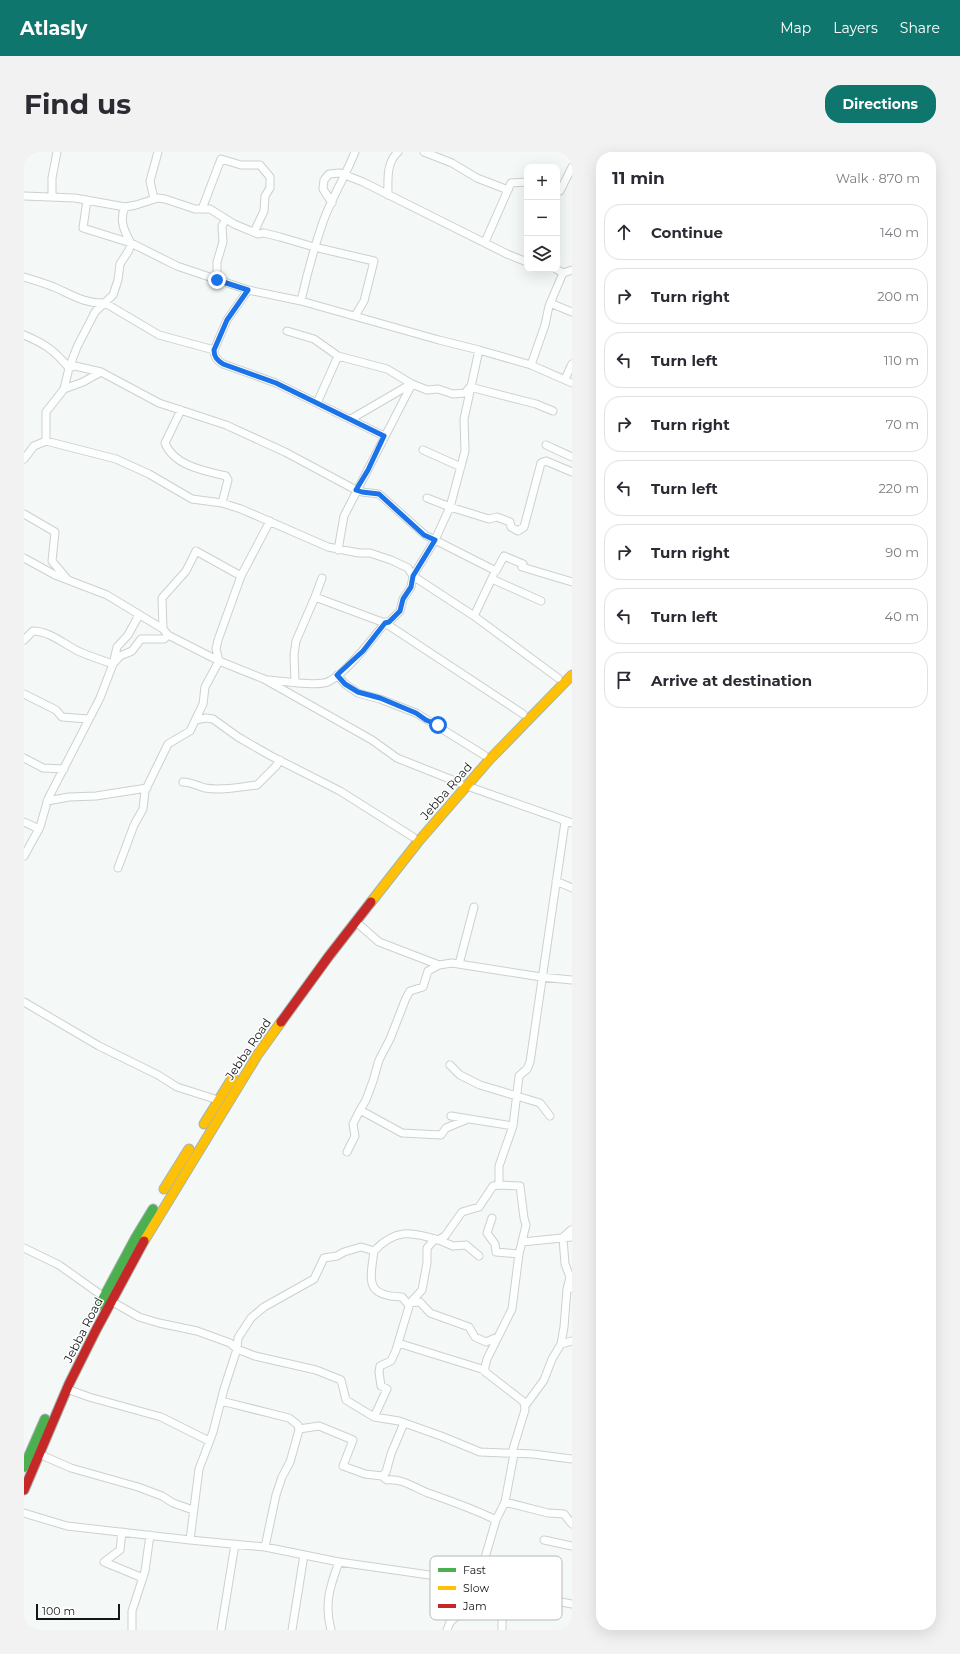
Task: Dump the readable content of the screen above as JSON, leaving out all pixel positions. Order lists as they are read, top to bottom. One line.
{"streets":{"highway":["Jebba Road"]},"legend":["Fast","Slow","Jam"],"scale_bar":"100 m","page":{"header":"Atlasly","nav":["Map","Layers","Share"],"buttons":"Directions","title":"Find us","heading":["11 min","Walk · 870 m"],"map_buttons":["+","−"],"list":[["Continue","140 m"],["Turn right","200 m"],["Turn left","110 m"],["Turn right","70 m"],["Turn left","220 m"],["Turn right","90 m"],["Turn left","40 m"],"Arrive at destination"],"scale":"100 m"}}
